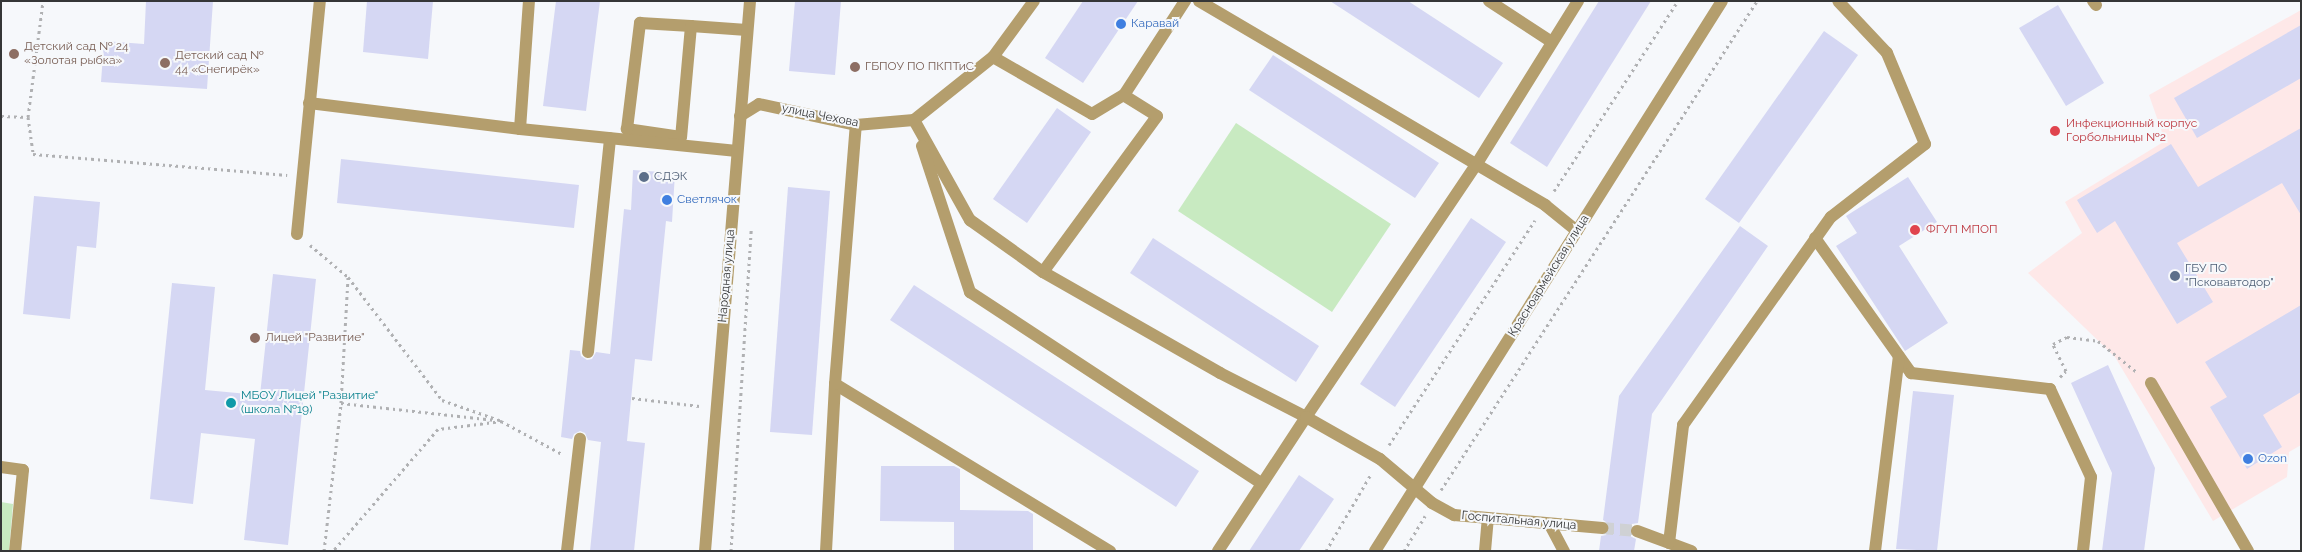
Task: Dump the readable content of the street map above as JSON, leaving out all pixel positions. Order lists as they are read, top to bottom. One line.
{"streets":{"street":["улица Чехова","Народная улица","Красноармейская улица","Госпитальная улица"]},"crossings":[["улица Чехова","Народная улица"],["улица Чехова","Госпитальная улица"],["Красноармейская улица","Госпитальная улица"]],"places":["Каравай","Детский сад № 24 «Золотая рыбка»","Детский сад № 44 «Снегирёк»","ГБПОУ ПО ПКПТиС","Инфекционный корпус Горбольницы №2","СДЭК","Светлячок","ФГУП МПОП","ГБУ ПО \"Псковавтодор\"","Лицей \"Развитие\"","МБОУ Лицей \"Развитие\" (школа №19)","Ozon"]}
